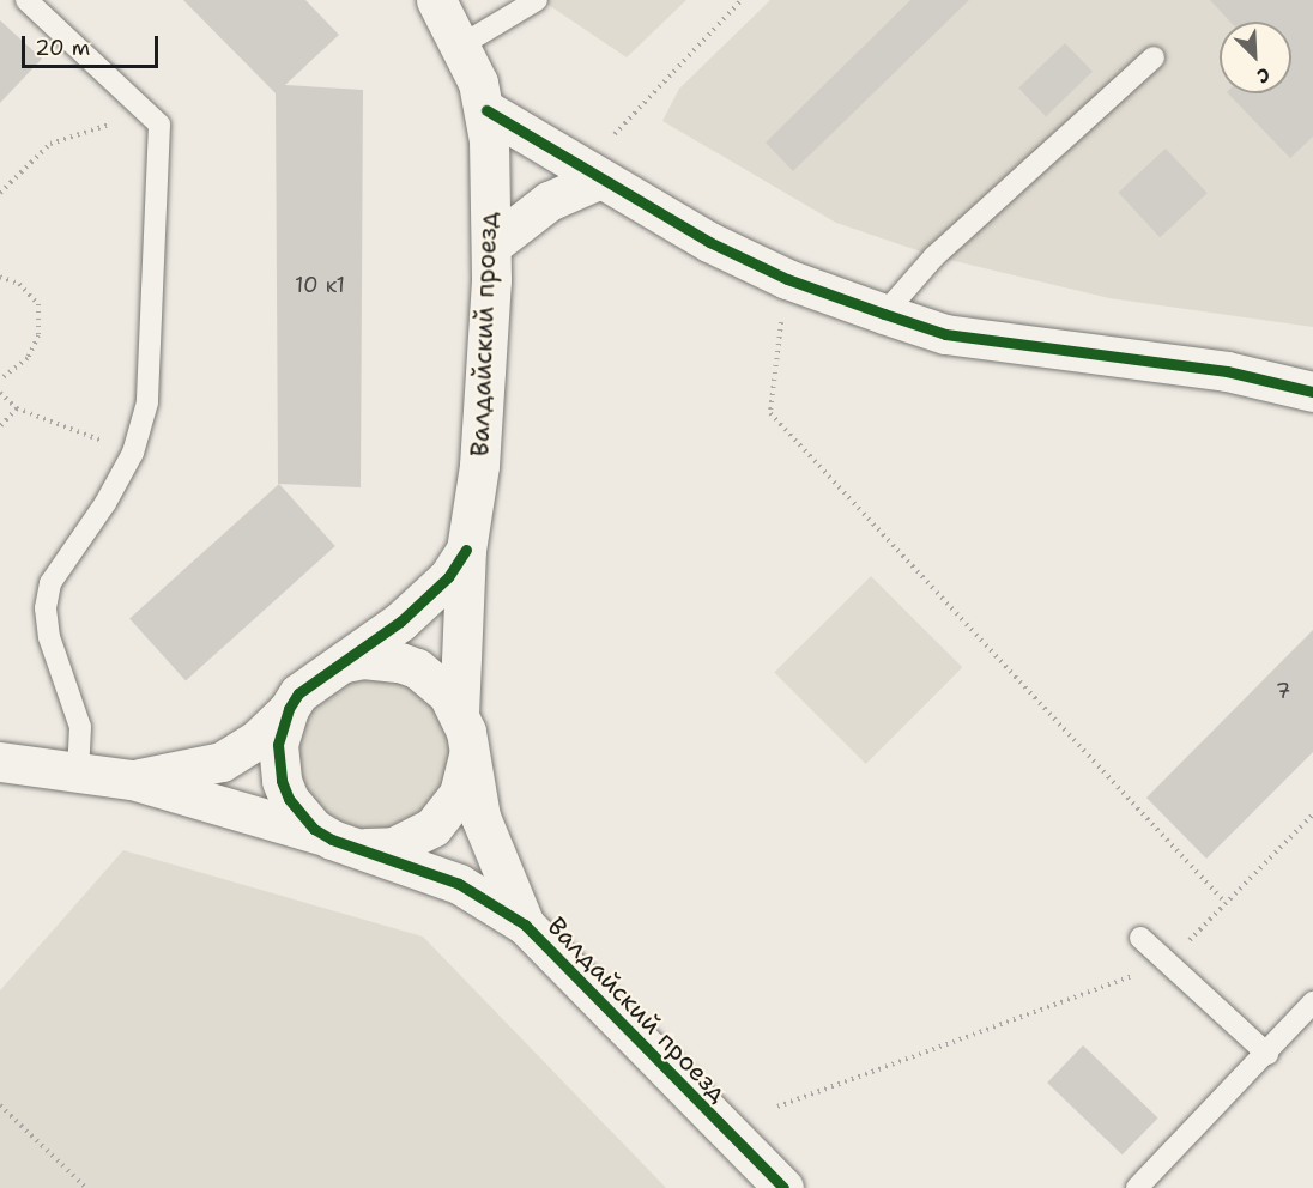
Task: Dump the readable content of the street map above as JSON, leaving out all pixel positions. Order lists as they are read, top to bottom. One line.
{"streets":{"street":["Валдайский проезд"]},"house_numbers":["10 к1","7"],"scale_bar":"20 m","north":"bottom right"}
